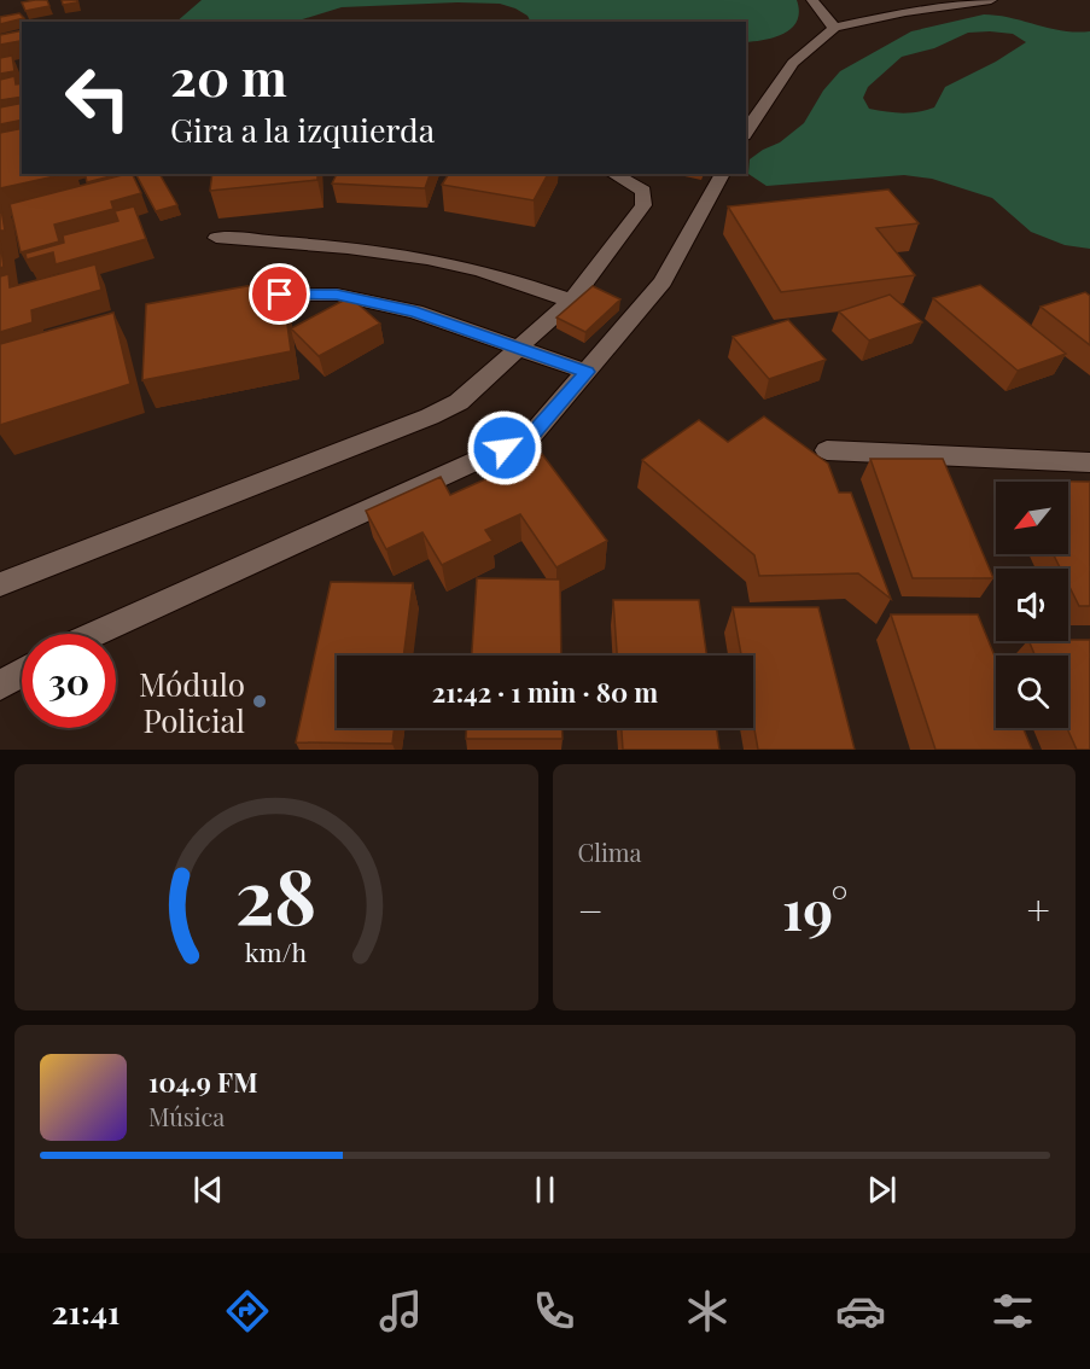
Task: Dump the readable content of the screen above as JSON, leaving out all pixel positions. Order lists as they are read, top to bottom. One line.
{"places":["Módulo Policial"],"north":"bottom left","page":{"turn":["20 m","Gira a la izquierda"],"limit":"30","trip":"21:42 · 1 min · 80 m","tile":"Clima","heat":["−","19°","+"],"song":["104.9 FM","Música"],"tabs":"21:41","gauge":["28","km/h"]}}
